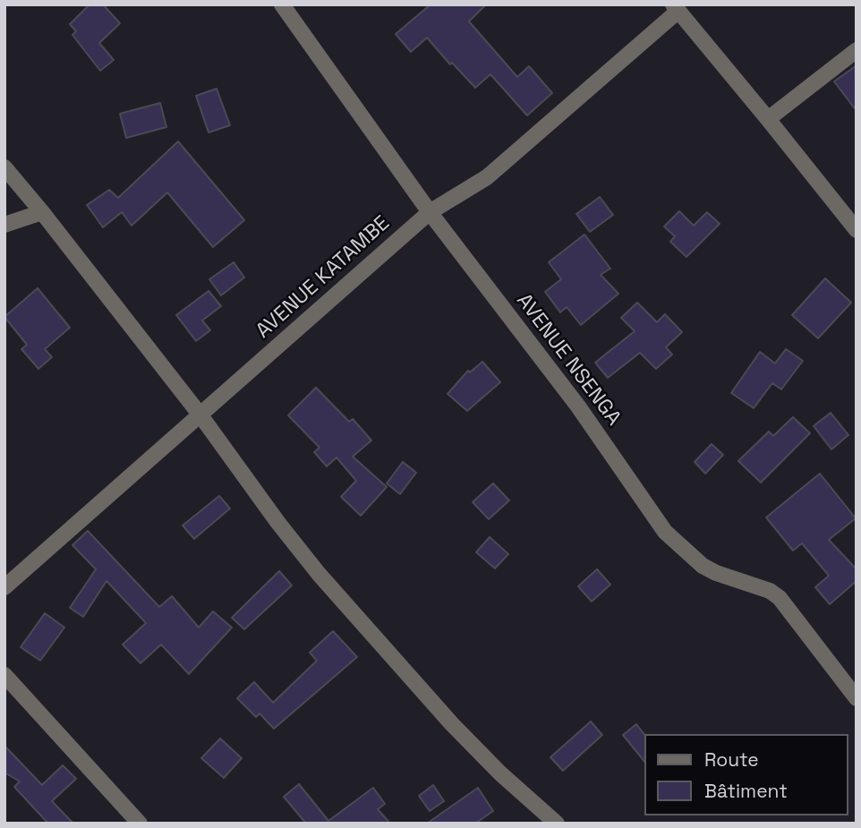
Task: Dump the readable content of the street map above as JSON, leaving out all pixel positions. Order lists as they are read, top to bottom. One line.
{"streets":{"street":["AVENUE KATAMBE","AVENUE NSENGA"]},"crossings":[["AVENUE KATAMBE","AVENUE NSENGA"]],"legend":["Route","Bâtiment"]}
